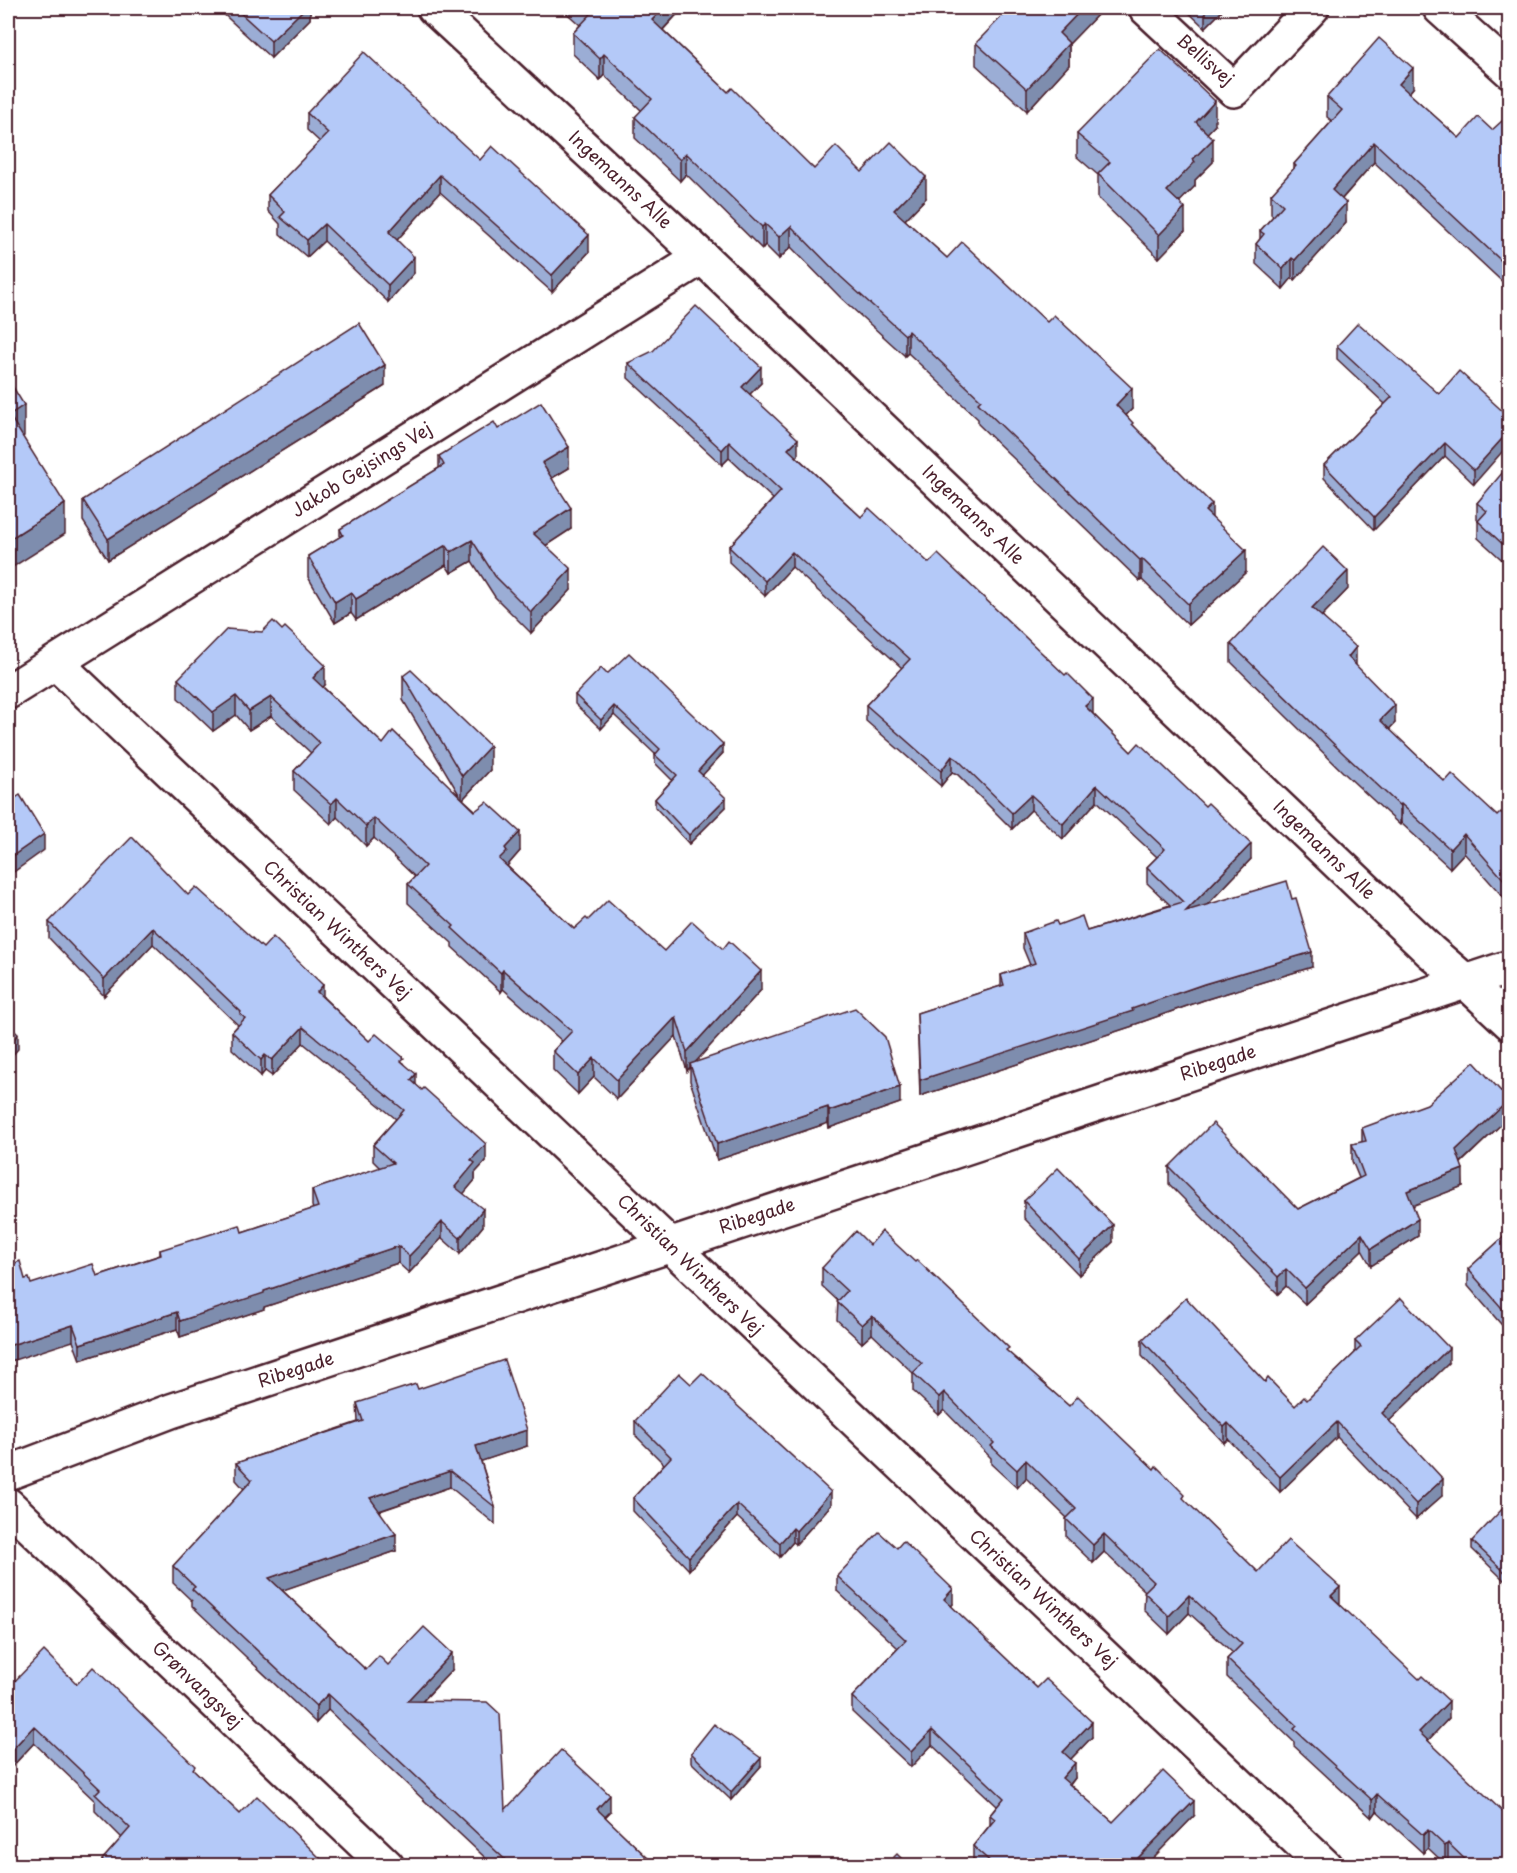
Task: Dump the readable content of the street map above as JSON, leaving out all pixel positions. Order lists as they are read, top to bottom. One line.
{"streets":{"street":["Bellisvej","Ingemanns Alle","Jakob Gejsings Vej","Christian Winthers Vej","Ribegade","Grønvangsvej"]},"crossings":[["Ingemanns Alle","Jakob Gejsings Vej"],["Ingemanns Alle","Ribegade"],["Jakob Gejsings Vej","Christian Winthers Vej"],["Christian Winthers Vej","Ribegade"]]}
